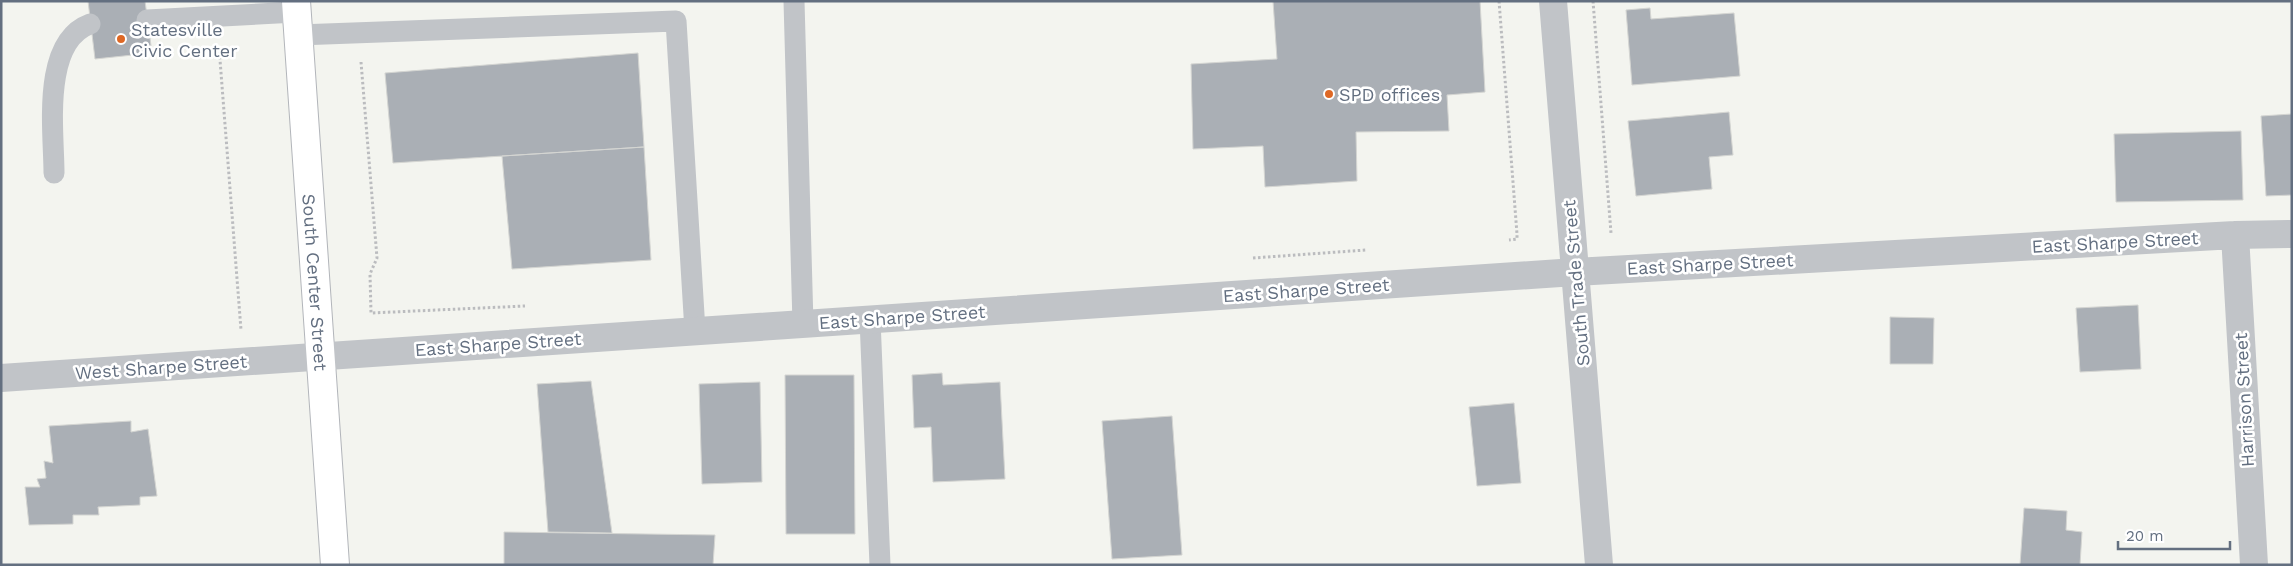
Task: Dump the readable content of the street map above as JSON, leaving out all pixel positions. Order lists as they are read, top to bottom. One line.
{"streets":{"main road":["South Center Street"],"street":["East Sharpe Street","South Trade Street","West Sharpe Street","Harrison Street"]},"crossings":[["East Sharpe Street","South Center Street"],["East Sharpe Street","South Trade Street"],["East Sharpe Street","West Sharpe Street"],["East Sharpe Street","Harrison Street"],["South Center Street","West Sharpe Street"]],"places":["Statesville Civic Center","SPD offices"],"scale_bar":"20 m"}
